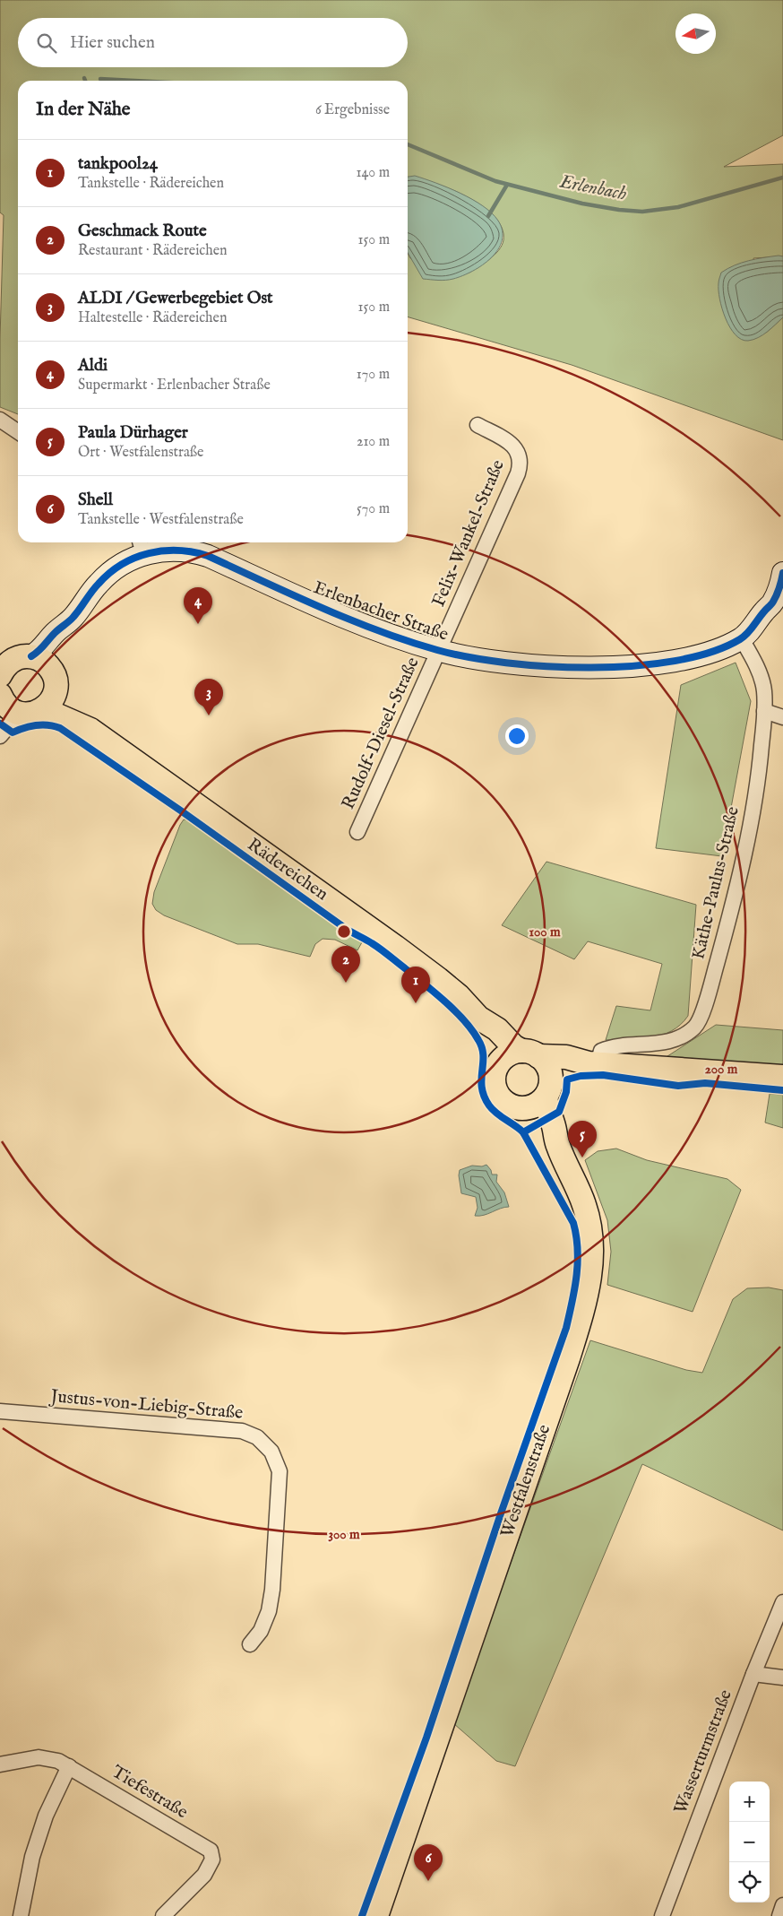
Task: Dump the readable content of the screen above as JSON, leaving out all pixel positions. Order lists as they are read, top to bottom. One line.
{"streets":{"main road":["Rädereichen","Westfalenstraße"],"street":["Felix-Wankel-Straße","Erlenbacher Straße","Rudolf-Diesel-Straße","Käthe-Paulus-Straße","Justus-von-Liebig-Straße","Wasserturmstraße","Tiefestraße"]},"crossings":[["Felix-Wankel-Straße","Erlenbacher Straße"],["Felix-Wankel-Straße","Rudolf-Diesel-Straße"],["Erlenbacher Straße","Rudolf-Diesel-Straße"],["Erlenbacher Straße","Rädereichen"],["Erlenbacher Straße","Käthe-Paulus-Straße"],["Rädereichen","Westfalenstraße"]],"water":["Erlenbach"],"north":"left","page":{"search":"Hier suchen","heading":["In der Nähe","6 Ergebnisse"],"list":[{"mark":"1","name":"tankpool24","note":"Tankstelle · Rädereichen","value":"140 m"},{"mark":"2","name":"Geschmack Route","note":"Restaurant · Rädereichen","value":"150 m"},{"mark":"3","name":"ALDI / Gewerbegebiet Ost","note":"Haltestelle · Rädereichen","value":"150 m"},{"mark":"4","name":"Aldi","note":"Supermarkt · Erlenbacher Straße","value":"170 m"},{"mark":"5","name":"Paula Dürhager","note":"Ort · Westfalenstraße","value":"210 m"},{"mark":"6","name":"Shell","note":"Tankstelle · Westfalenstraße","value":"570 m"}],"pins":["4","3","2","1","5","6"],"map_buttons":["+","−"]},"rings":["100 m","200 m","300 m"]}
